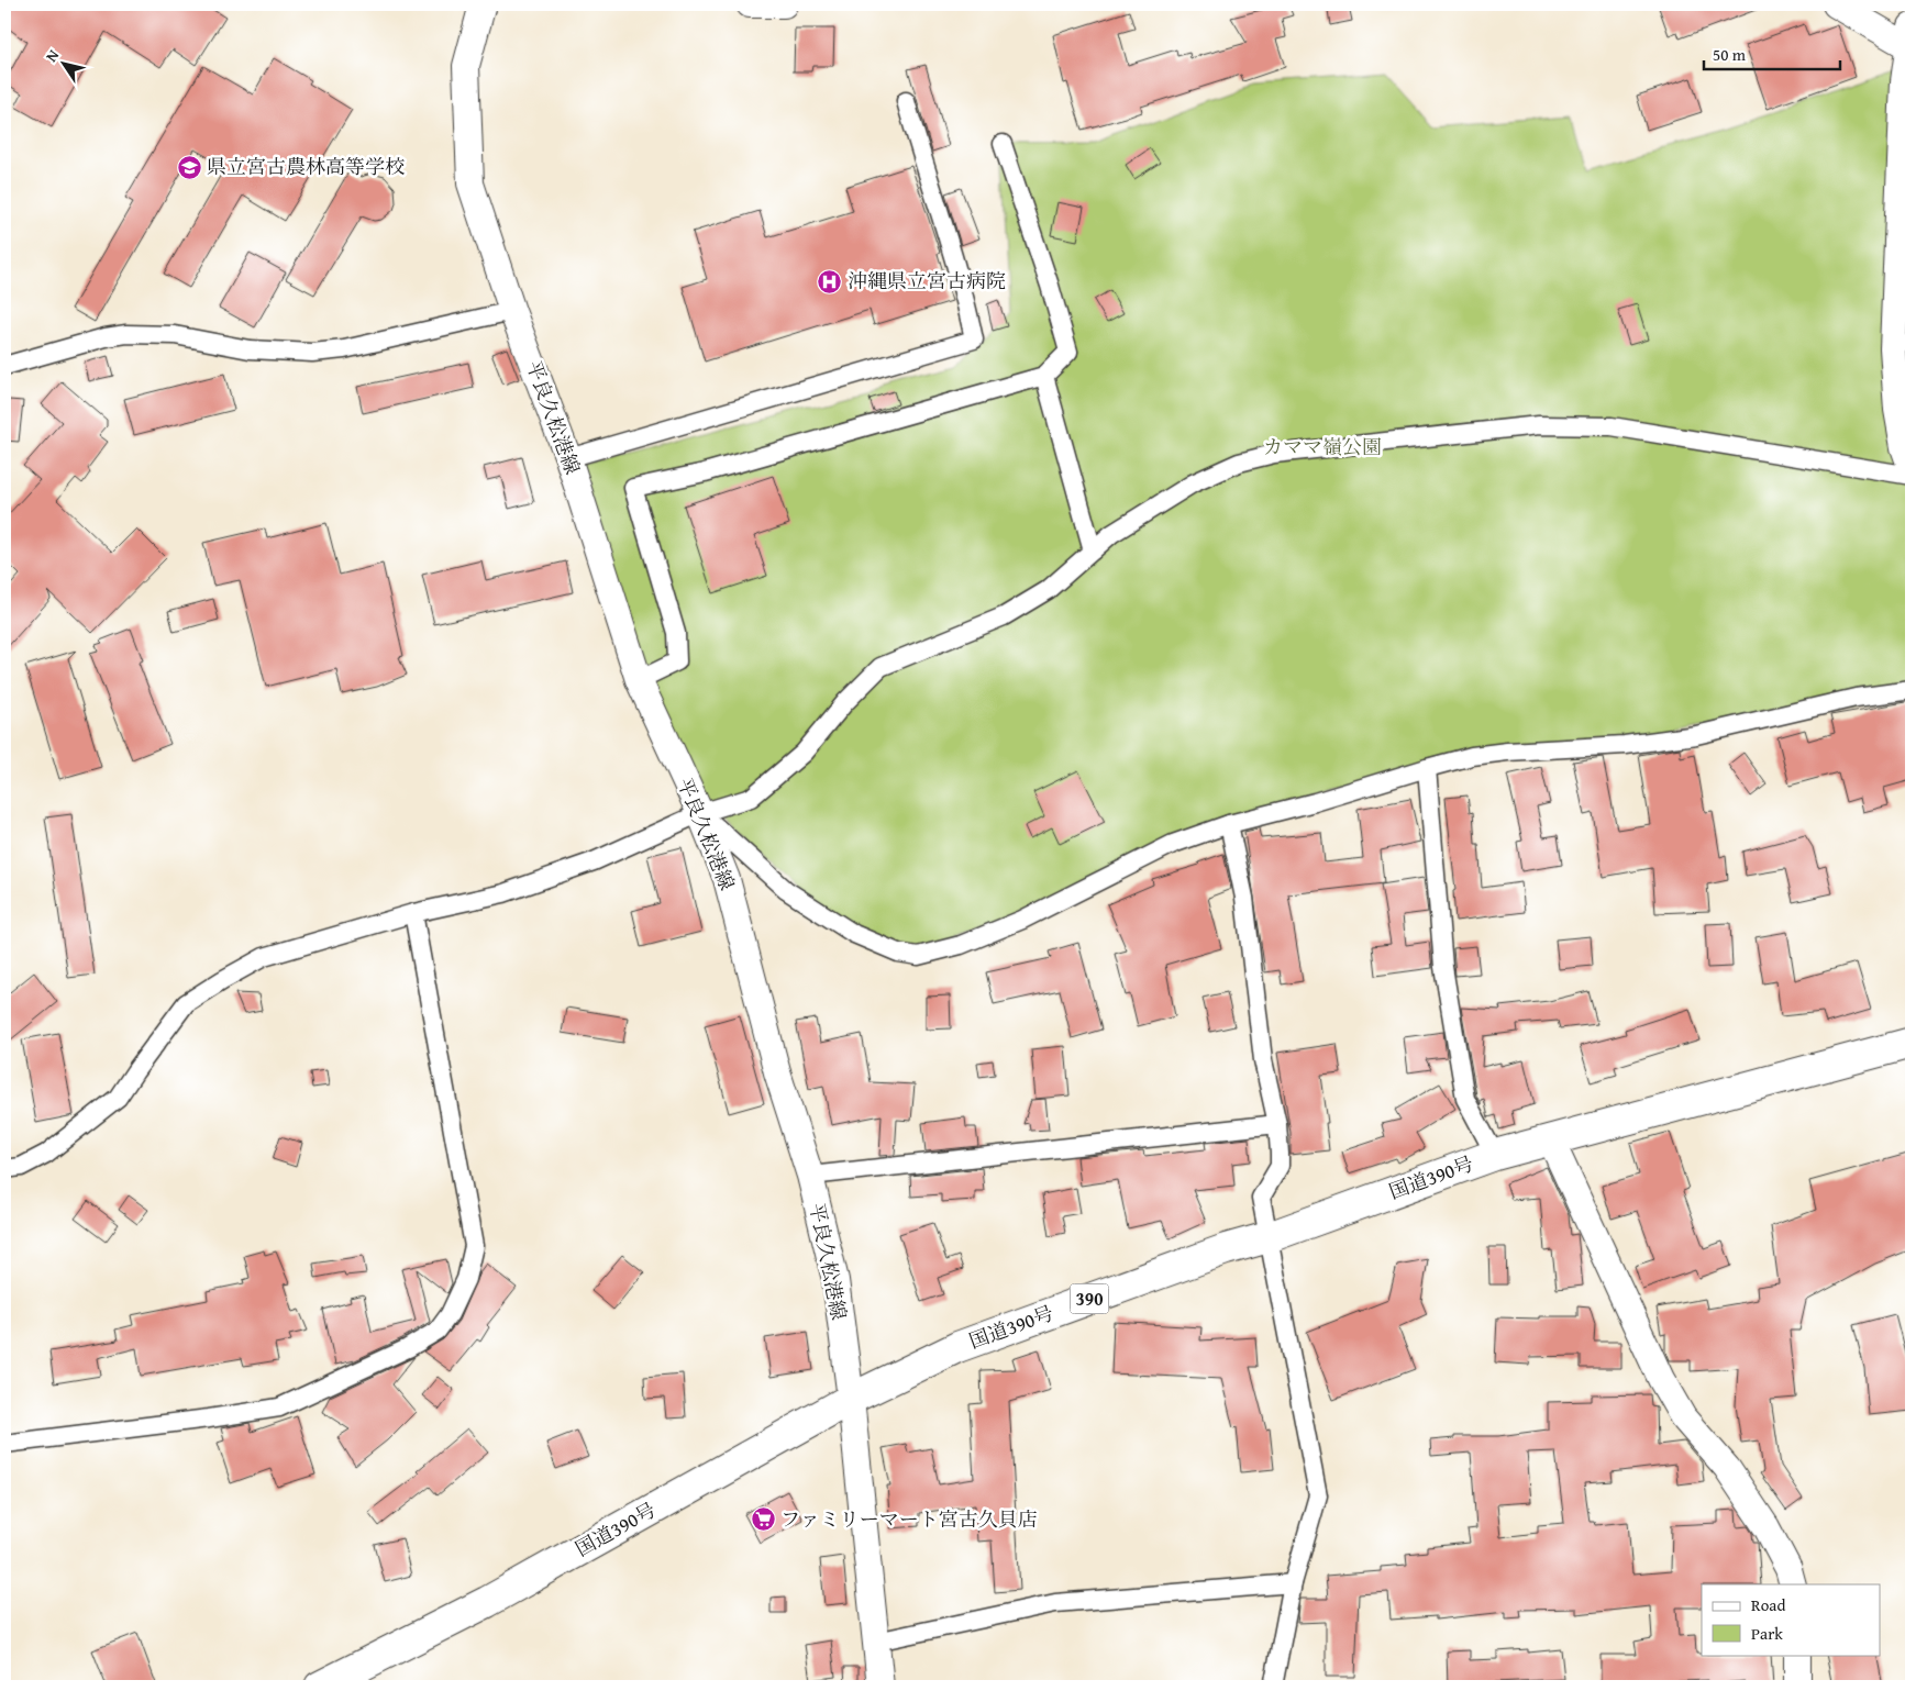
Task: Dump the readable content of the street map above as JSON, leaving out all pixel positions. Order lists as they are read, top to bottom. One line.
{"streets":{"highway":["国道390号","390"],"main road":["平良久松港線"]},"crossings":[["平良久松港線","国道390号"]],"parks":["カママ嶺公園"],"places":{"school or university":["県立宮古農林高等学校"],"hospital":["沖縄県立宮古病院"],"supermarket":["ファミリーマート宮古久貝店"]},"legend":["Road","Park"],"scale_bar":"50 m","north":"top left"}
